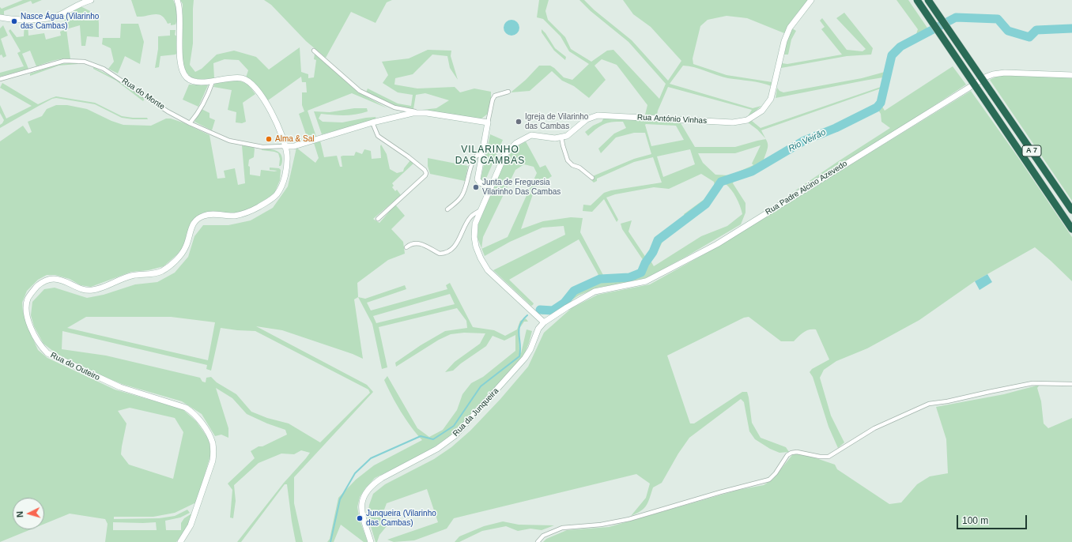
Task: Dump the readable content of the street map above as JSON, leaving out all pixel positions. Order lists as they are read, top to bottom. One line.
{"streets":{"highway":["A 7"],"main road":["Rua António Vinhas","Rua Padre Alcino Azevedo","Rua do Outeiro","Rua da Junqueira"],"street":["Rua do Monte"]},"crossings":[["Rua do Monte","Rua do Outeiro"],["Rua António Vinhas","Rua Padre Alcino Azevedo"],["Rua António Vinhas","Rua da Junqueira"],["Rua Padre Alcino Azevedo","Rua da Junqueira"]],"districts":["VILARINHO DAS CAMBAS"],"water":["Rio Veirão"],"places":["Nasce Água (Vilarinho das Cambas)","Igreja de Vilarinho das Cambas","Alma & Sal","Junta de Freguesia Vilarinho Das Cambas","Junqueira (Vilarinho das Cambas)"],"scale_bar":"100 m","north":"left"}
